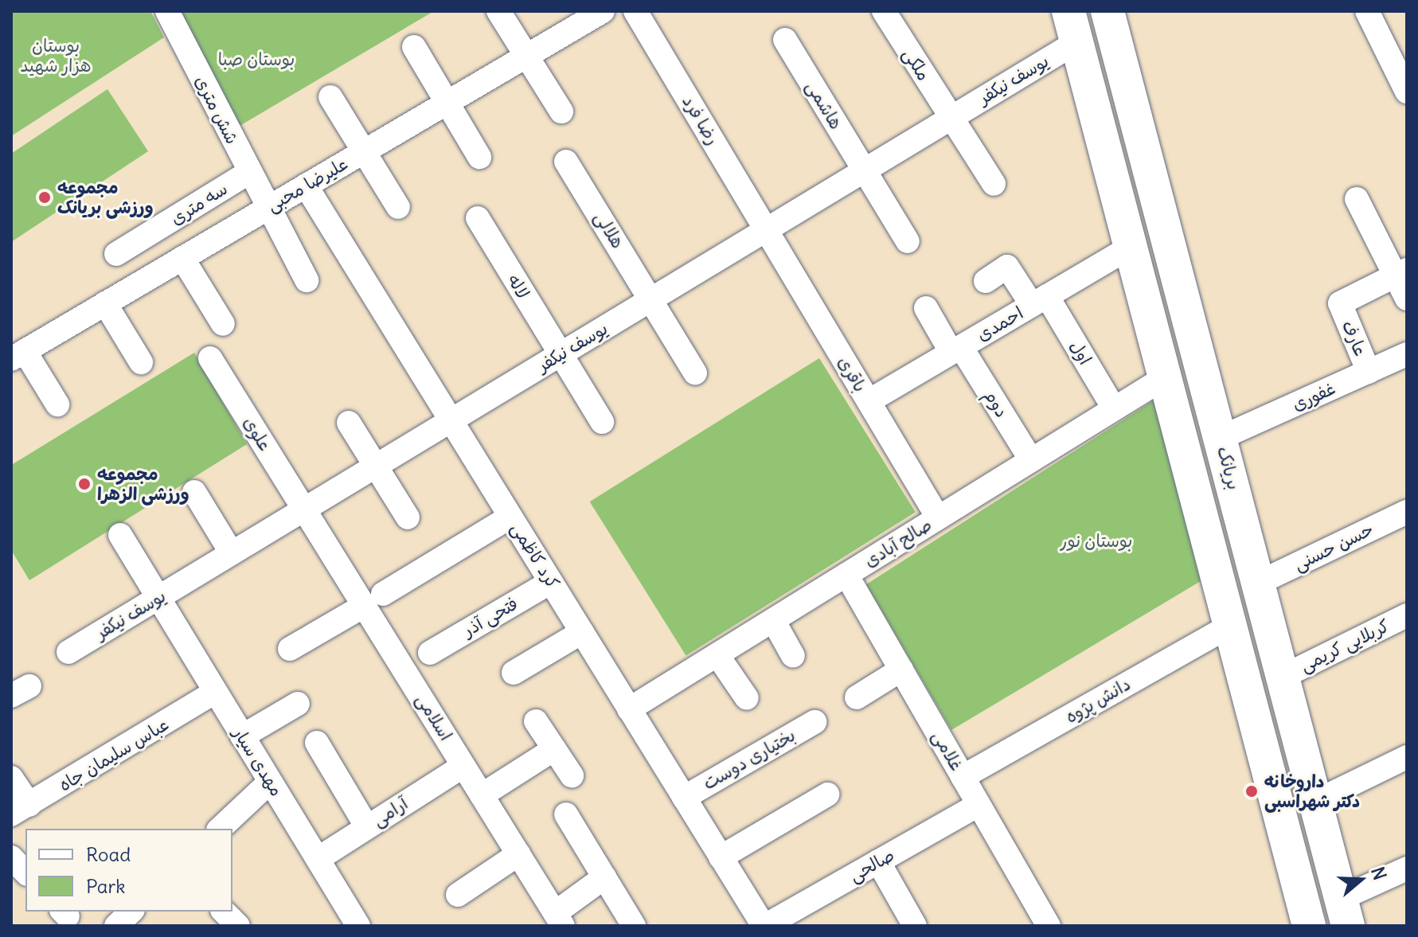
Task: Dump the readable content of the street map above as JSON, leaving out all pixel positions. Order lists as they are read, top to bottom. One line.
{"streets":{"main road":["بریانک"],"street":["ملکی","یوسف نیکفر","هاشمی","شش متری","رضا فرد","علیرضا محبی","سه متری","هلالی","لاله","احمدی","عارف","اول","باقری","غفوری","دوم","علوی","صالح آبادی","حسن حسنی","کرد کاظمی","فتحی آذر","کربلایی کریمی","دانش پژوه","اسلامی","غلامی","عباس سلیمان جاه","بختیاری دوست","مهدی سیار","آرامی","صالحی"]},"crossings":[["ملکی","یوسف نیکفر"],["یوسف نیکفر","هاشمی"],["یوسف نیکفر","رضا فرد"],["یوسف نیکفر","هلالی"],["یوسف نیکفر","لاله"],["یوسف نیکفر","باقری"],["یوسف نیکفر","علوی"],["یوسف نیکفر","بریانک"],["یوسف نیکفر","کرد کاظمی"],["یوسف نیکفر","اسلامی"],["یوسف نیکفر","مهدی سیار"],["شش متری","علیرضا محبی"],["شش متری","سه متری"],["رضا فرد","باقری"],["علیرضا محبی","کرد کاظمی"],["احمدی","اول"],["احمدی","باقری"],["احمدی","دوم"],["احمدی","بریانک"],["عارف","غفوری"],["اول","صالح آبادی"],["باقری","صالح آبادی"],["غفوری","بریانک"],["دوم","صالح آبادی"],["علوی","اسلامی"],["بریانک","صالح آبادی"],["بریانک","حسن حسنی"],["بریانک","کربلایی کریمی"],["بریانک","دانش پژوه"],["صالح آبادی","کرد کاظمی"],["صالح آبادی","غلامی"],["کرد کاظمی","فتحی آذر"],["کرد کاظمی","بختیاری دوست"],["کرد کاظمی","صالحی"],["دانش پژوه","غلامی"],["اسلامی","آرامی"],["غلامی","صالحی"],["عباس سلیمان جاه","مهدی سیار"],["مهدی سیار","آرامی"]],"parks":["بوستان هزار شهید","بوستان صبا","بوستان نور"],"places":["مجموعه ورزشی بریانک","مجموعه ورزشی الزهرا","داروخانه دکتر شهراسبی"],"legend":["Road","Park"],"north":"right"}
